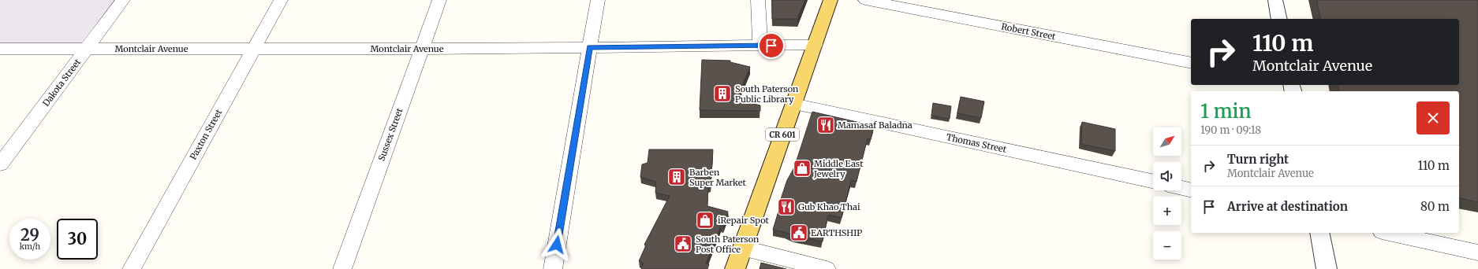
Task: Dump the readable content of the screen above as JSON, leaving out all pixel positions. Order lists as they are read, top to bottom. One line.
{"streets":{"main road":["CR 601"],"street":["Robert Street","Montclair Avenue","Dakota Street","Paxton Street","Sussex Street","Thomas Street"]},"crossings":[["Montclair Avenue","Dakota Street"],["Montclair Avenue","Paxton Street"],["Montclair Avenue","Sussex Street"],["Montclair Avenue","CR 601"],["CR 601","Thomas Street"]],"places":{"building":["South Paterson Public Library","Barben Super Market"],"restaurant":["Mamasaf Baladna","Gub Khao Thai"],"shop":["Middle East Jewelry","iRepair Spot"],"public building":["EARTHSHIP","South Paterson Post Office"]},"north":"top right","page":{"turn":["110 m","Montclair Avenue"],"heading":["1 min","190 m · 09:18"],"map_buttons":["+","−"],"list":[{"name":"Turn right","note":"Montclair Avenue","value":"110 m"},{"name":"Arrive at destination","value":"80 m"}],"speed":"29 km/h","limit":"30"}}
